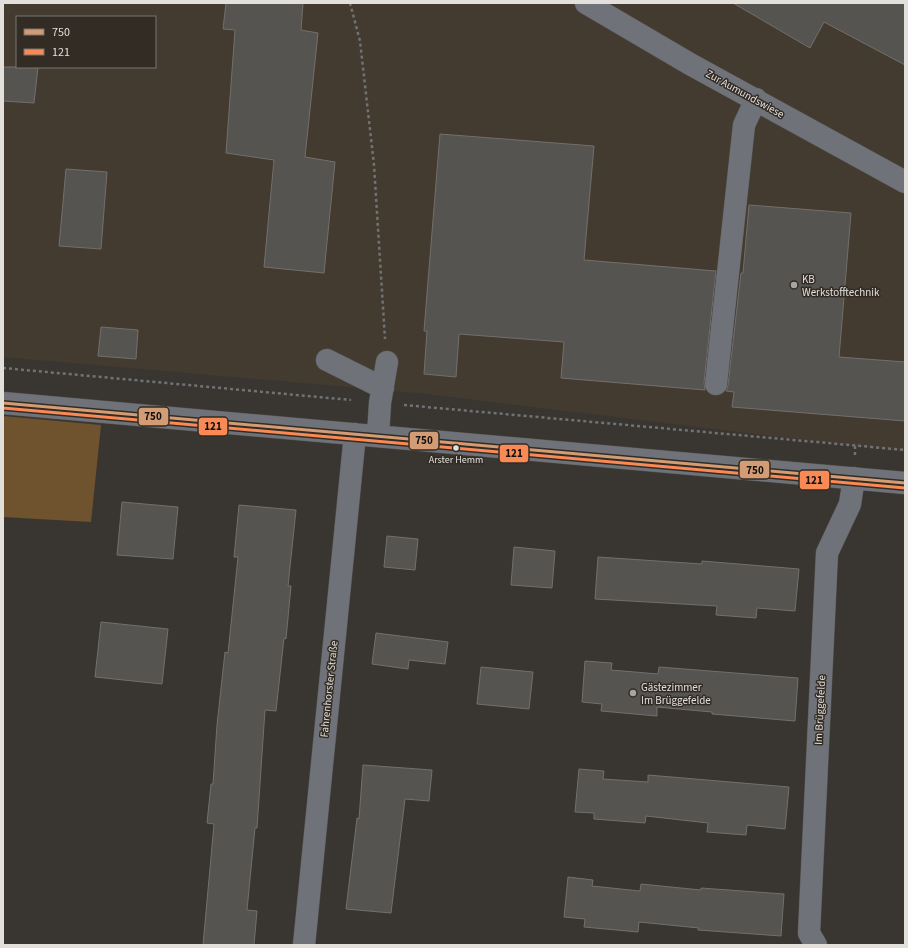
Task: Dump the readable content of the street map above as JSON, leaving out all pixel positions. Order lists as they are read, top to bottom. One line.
{"streets":{"street":["Zur Aumundswiese","Fahrenhorster Straße","Im Brüggefelde"]},"places":["KB Werkstofftechnik","Arster Hemm","Gästezimmer Im Brüggefelde"],"lines":["transit line 750","transit line 121"],"legend":["750","121"]}
